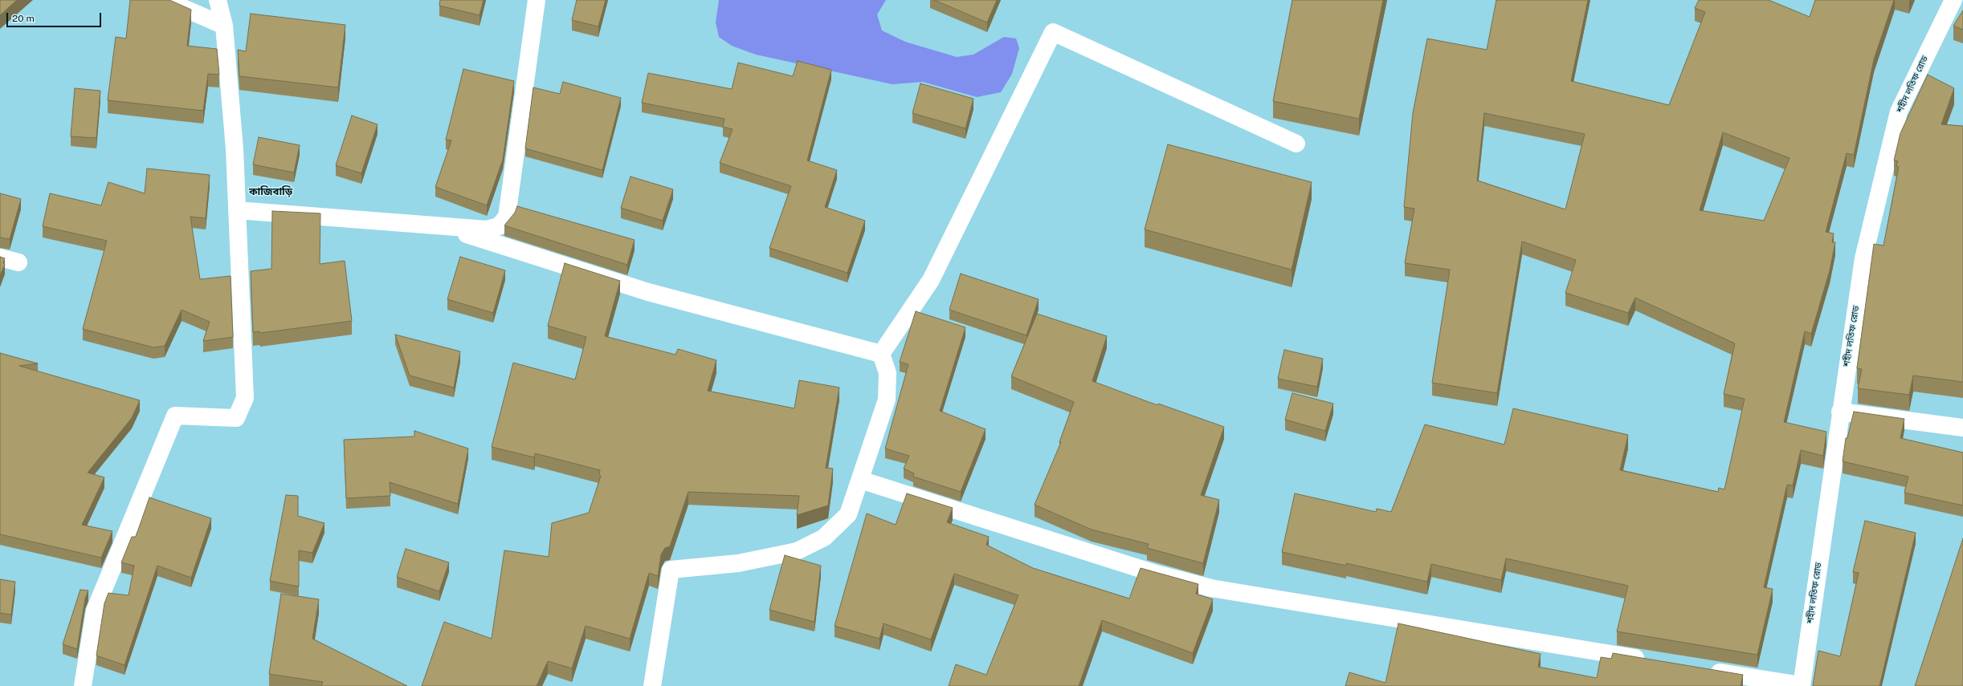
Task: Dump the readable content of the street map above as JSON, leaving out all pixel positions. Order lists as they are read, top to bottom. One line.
{"streets":{"street":["শহীদ লতিফ রোড"]},"districts":["কাজিবাড়ি"],"scale_bar":"20 m"}
